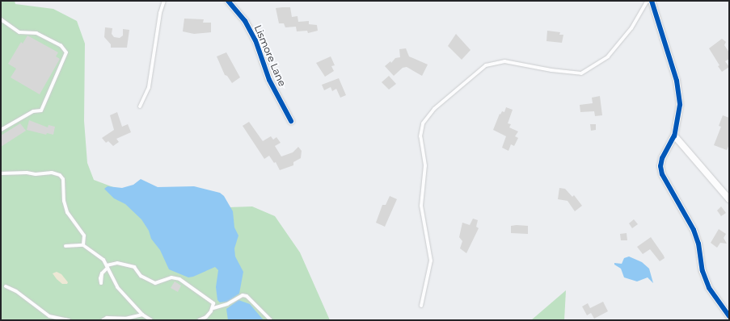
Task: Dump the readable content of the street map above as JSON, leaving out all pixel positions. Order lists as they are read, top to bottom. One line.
{"streets":{"street":["Lismore Lane"]}}
